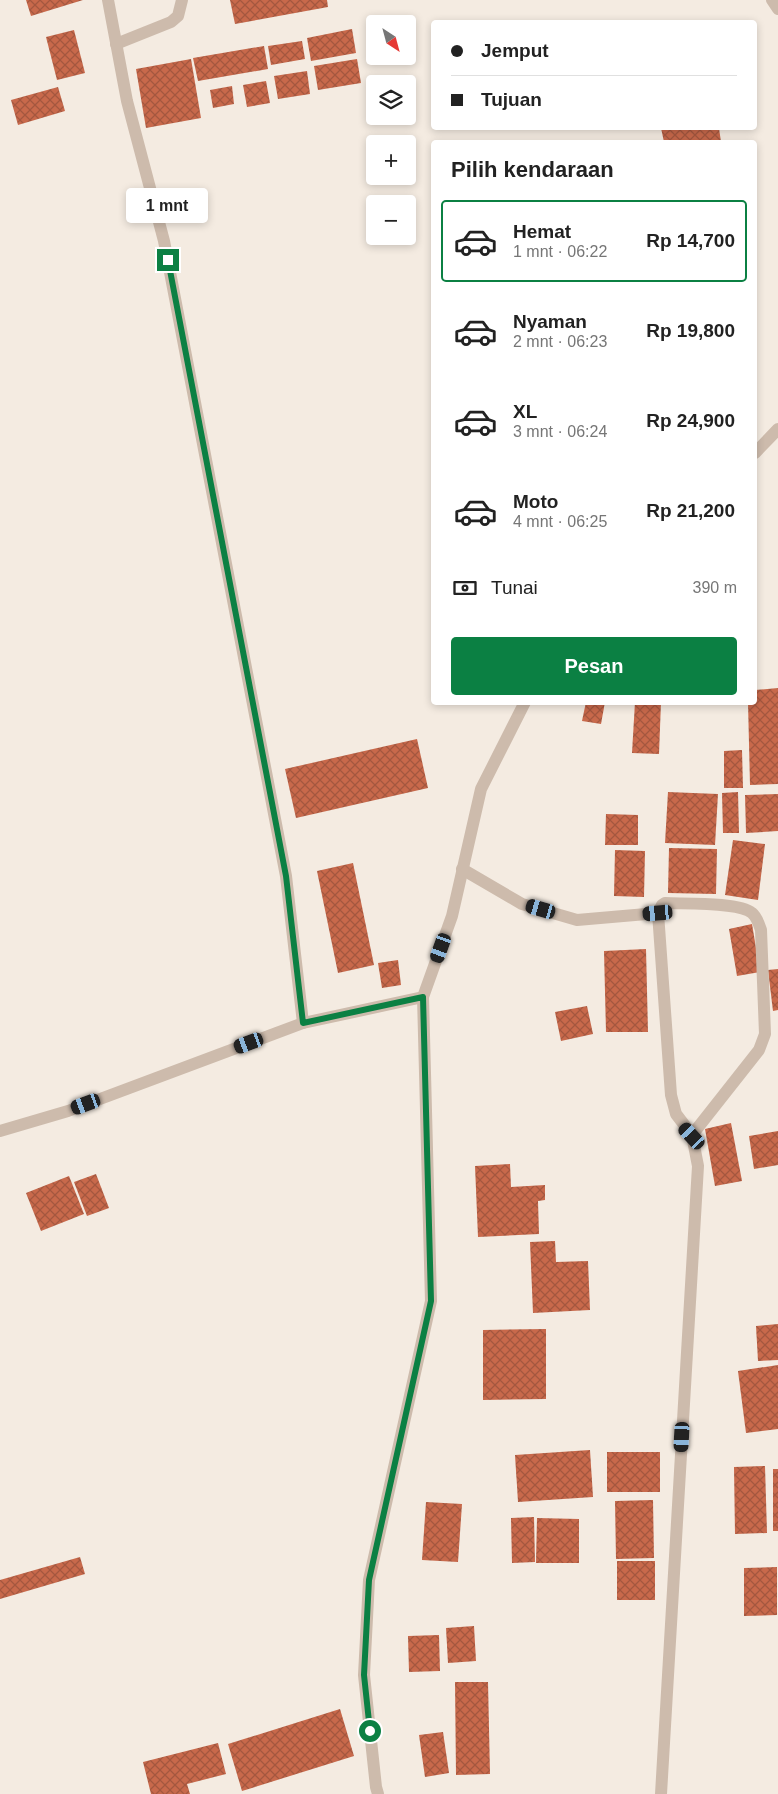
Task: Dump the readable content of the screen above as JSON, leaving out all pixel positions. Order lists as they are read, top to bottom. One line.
{"north":"bottom right","page":{"map_buttons":["+","−"],"banner":["Jemput","Tujuan"],"heading":"Pilih kendaraan","bubble":"1 mnt","list":[{"name":"Hemat","note":"1 mnt · 06:22","value":"Rp 14,700"},{"name":"Nyaman","note":"2 mnt · 06:23","value":"Rp 19,800"},{"name":"XL","note":"3 mnt · 06:24","value":"Rp 24,900"},{"name":"Moto","note":"4 mnt · 06:25","value":"Rp 21,200"}],"pay":["Tunai","390 m"],"buttons":"Pesan"}}
